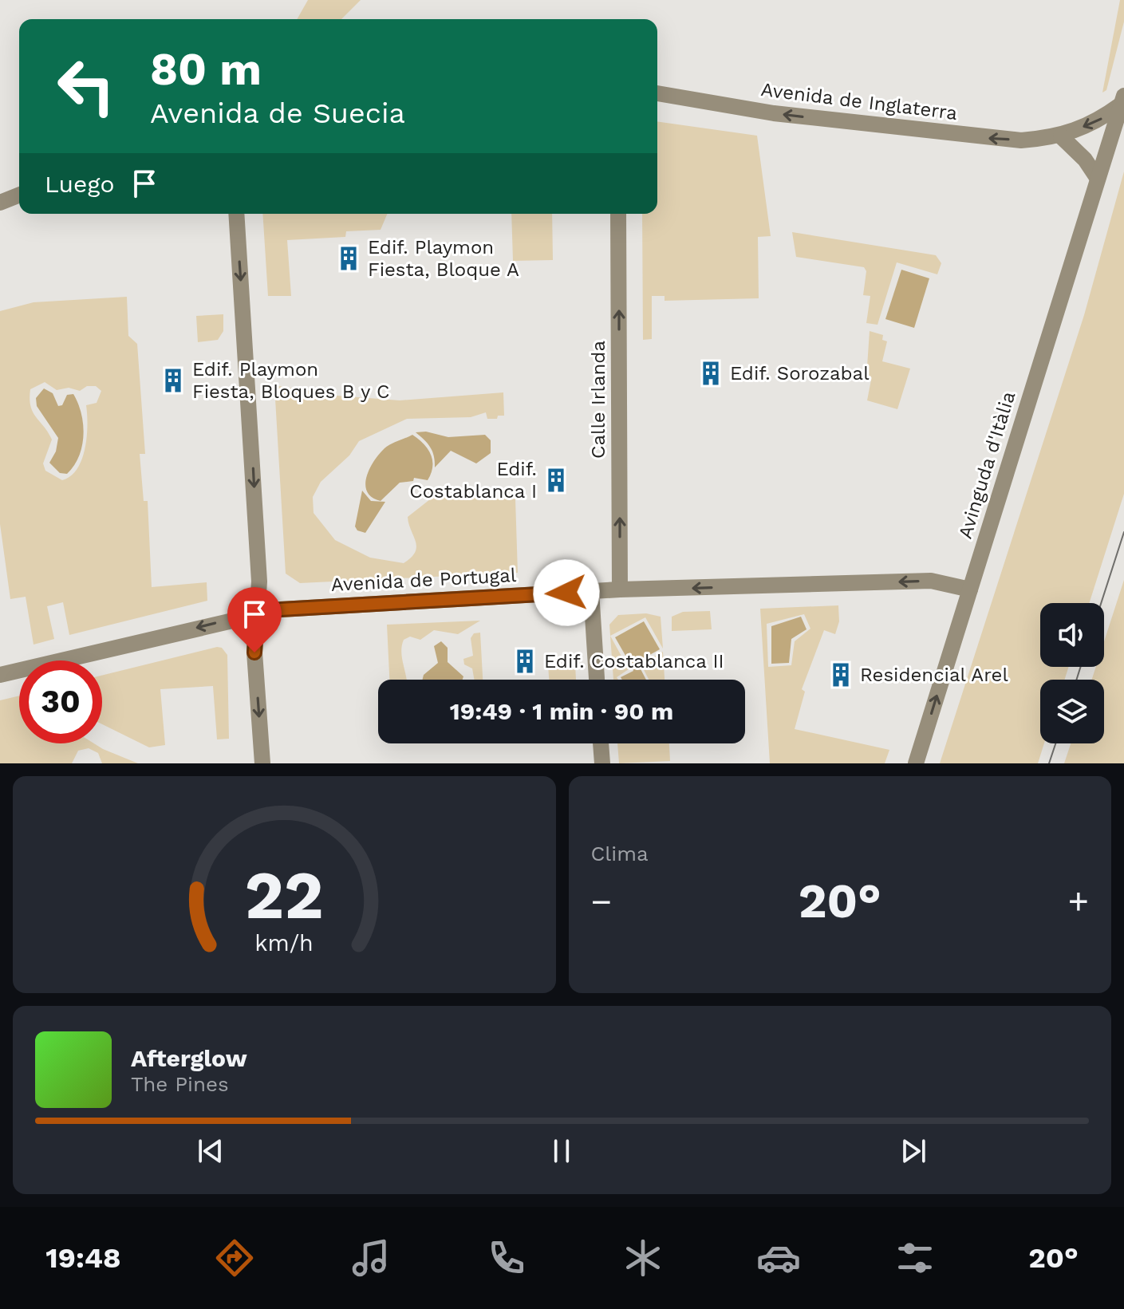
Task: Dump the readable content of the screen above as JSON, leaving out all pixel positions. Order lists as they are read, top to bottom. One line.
{"streets":{"street":["Avenida de Inglaterra","Calle Irlanda","Avinguda d'Itàlia","Avenida de Portugal"]},"crossings":[["Avenida de Inglaterra","Avinguda d'Itàlia"],["Calle Irlanda","Avenida de Portugal"],["Avinguda d'Itàlia","Avenida de Portugal"]],"one_way":["Avenida de Inglaterra","Calle Irlanda","Avenida de Portugal"],"places":{"building":["Edif. Playmon Fiesta, Bloque A","Edif. Sorozabal","Edif. Playmon Fiesta, Bloques B y C","Edif. Costablanca I","Edif. Costablanca II","Residencial Arel"]},"page":{"turn":["80 m","Avenida de Suecia"],"then":"Luego","limit":"30","trip":"19:49 · 1 min · 90 m","tile":"Clima","heat":["−","20°","+"],"song":["Afterglow","The Pines"],"tabs":["19:48","20°"],"gauge":["22","km/h"]}}
